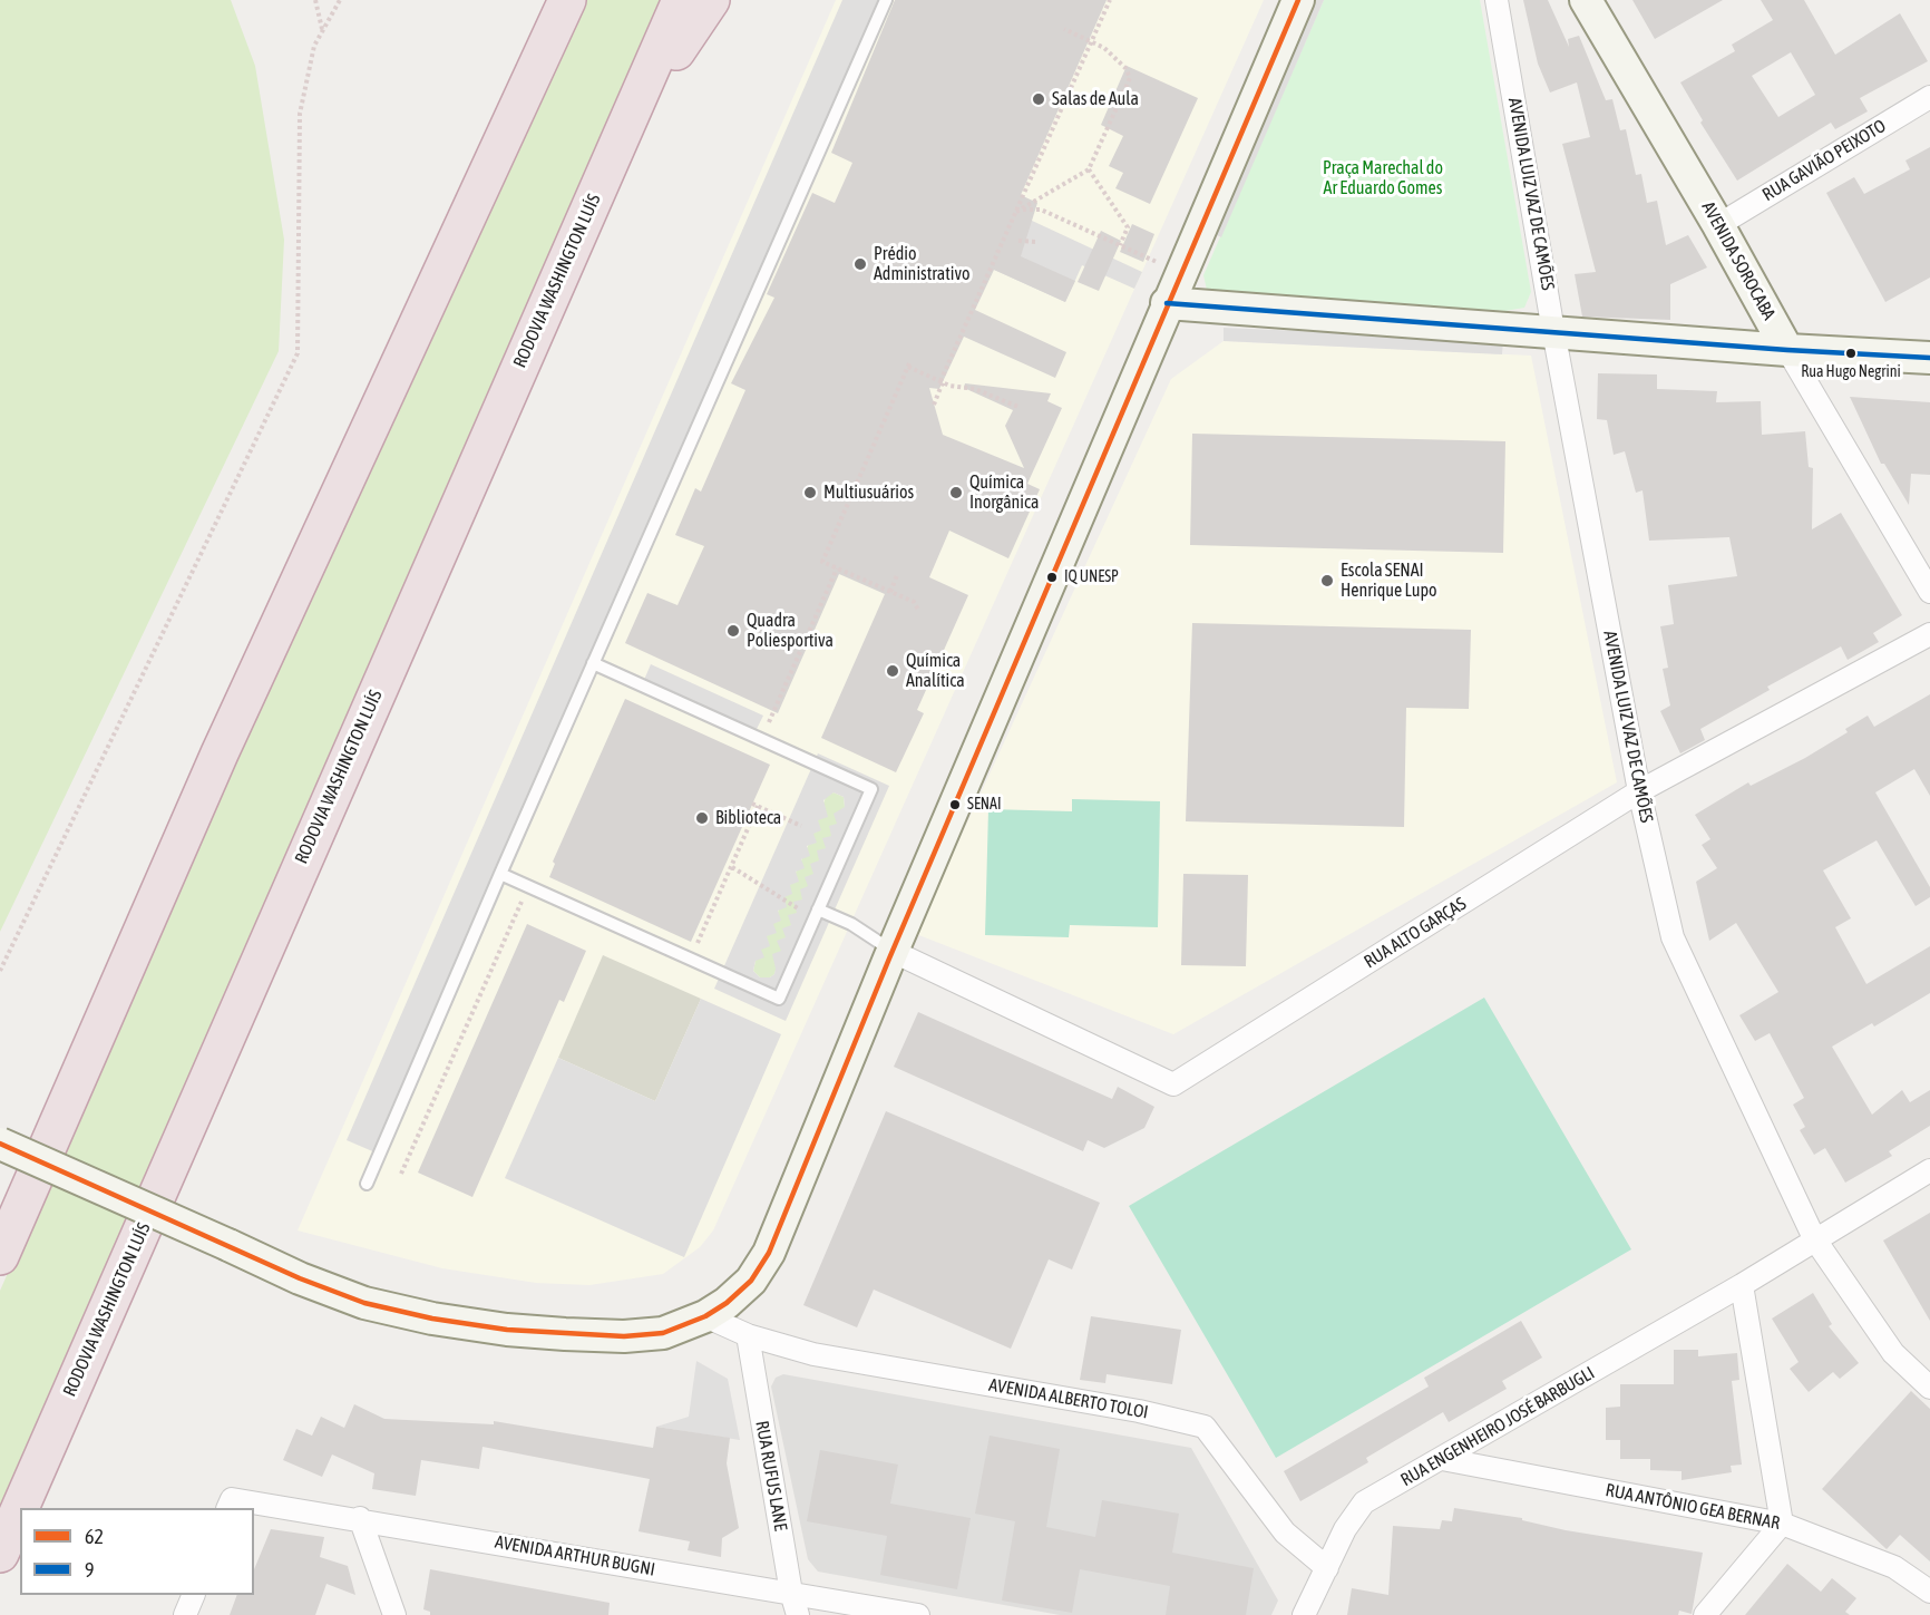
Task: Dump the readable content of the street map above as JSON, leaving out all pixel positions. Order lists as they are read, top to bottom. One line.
{"streets":{"highway":["RODOVIA WASHINGTON LUÍS"],"main road":["AVENIDA SOROCABA"],"street":["RUA GAVIÃO PEIXOTO","AVENIDA LUIZ VAZ DE CAMÕES","RUA ALTO GARÇAS","AVENIDA ALBERTO TOLOI","RUA ENGENHEIRO JOSÉ BARBUGLI","RUA RUFUS LANE","RUA ANTÔNIO GEA BERNAR","AVENIDA ARTHUR BUGNI"]},"crossings":[["RUA GAVIÃO PEIXOTO","AVENIDA SOROCABA"],["AVENIDA LUIZ VAZ DE CAMÕES","RUA ALTO GARÇAS"],["AVENIDA LUIZ VAZ DE CAMÕES","RUA ENGENHEIRO JOSÉ BARBUGLI"],["AVENIDA ALBERTO TOLOI","RUA ENGENHEIRO JOSÉ BARBUGLI"],["AVENIDA ALBERTO TOLOI","RUA RUFUS LANE"],["RUA ENGENHEIRO JOSÉ BARBUGLI","RUA ANTÔNIO GEA BERNAR"],["RUA RUFUS LANE","AVENIDA ARTHUR BUGNI"]],"parks":["Praça Marechal do Ar Eduardo Gomes"],"places":["Salas de Aula","Prédio Administrativo","Rua Hugo Negrini","Multiusuários","Química Inorgânica","IQ UNESP","Escola SENAI Henrique Lupo","Quadra Poliesportiva","Química Analítica","SENAI","Biblioteca"],"lines":["transit line 62","transit line 9"],"legend":["62","9"]}
